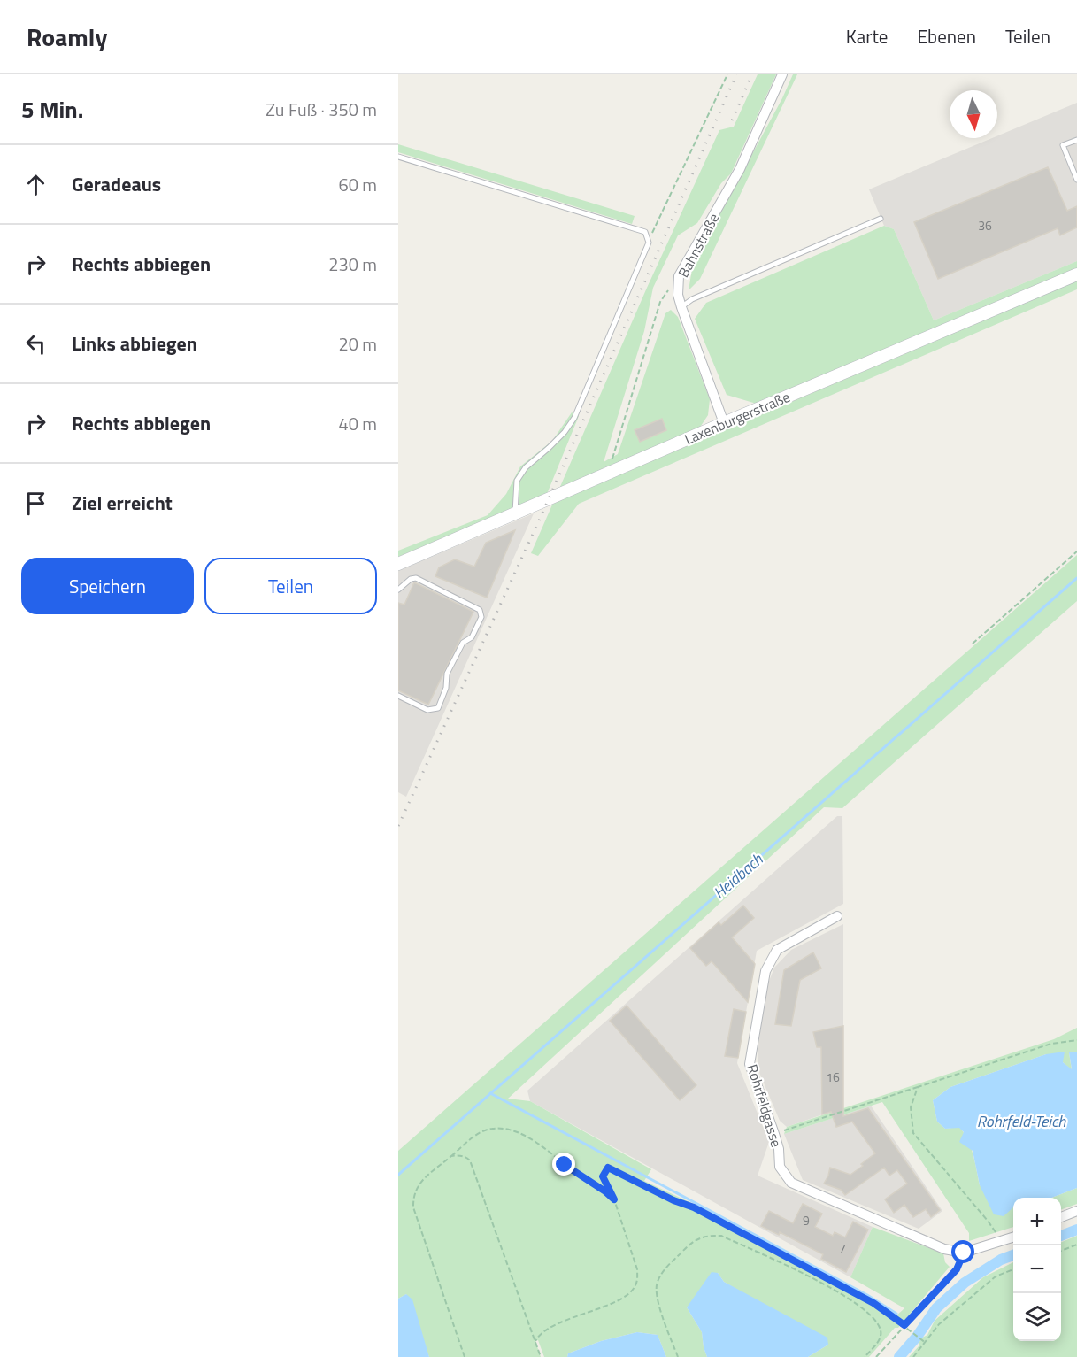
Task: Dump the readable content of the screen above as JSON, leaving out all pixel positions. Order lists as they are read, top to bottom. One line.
{"streets":{"street":["Bahnstraße","Laxenburgerstraße","Rohrfeldgasse"]},"crossings":[["Bahnstraße","Laxenburgerstraße"]],"water":["Heidbach","Rohrfeld-Teich"],"house_numbers":["36","16","9","7"],"north":"bottom","page":{"header":"Roamly","nav":["Karte","Ebenen","Teilen"],"heading":["5 Min.","Zu Fuß · 350 m"],"list":[["Geradeaus","60 m"],["Rechts abbiegen","230 m"],["Links abbiegen","20 m"],["Rechts abbiegen","40 m"],"Ziel erreicht"],"buttons":["Speichern","Teilen"],"map_buttons":["+","−"]}}
